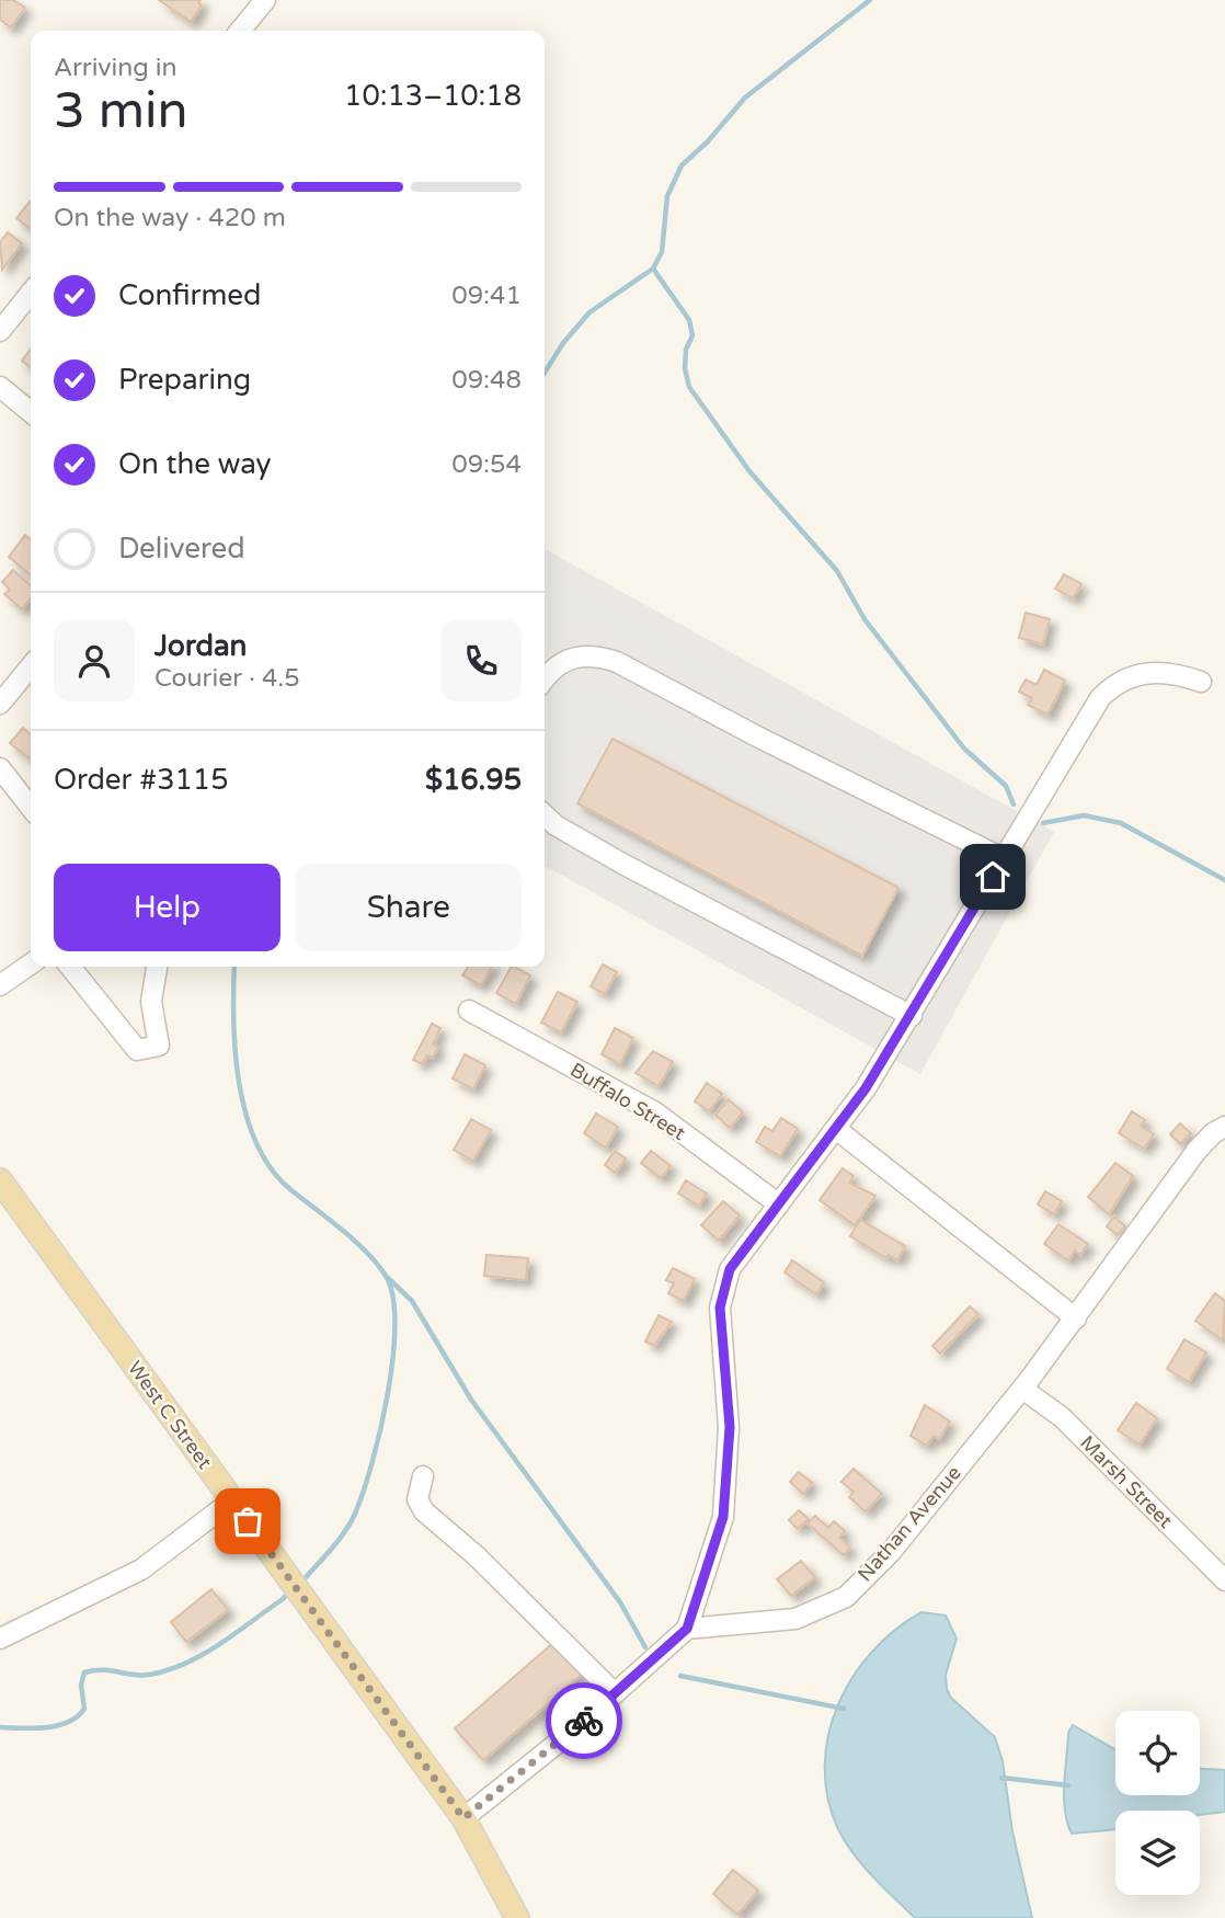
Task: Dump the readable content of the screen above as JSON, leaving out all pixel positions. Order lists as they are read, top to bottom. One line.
{"streets":{"main road":["West C Street"],"street":["Buffalo Street","Marsh Street","Nathan Avenue"]},"crossings":[["Marsh Street","Nathan Avenue"]],"page":{"heading":["3 min","Arriving in","10:13–10:18"],"panel":["Jordan","Courier · 4.5","Order #3115","$16.95"],"bar":"On the way · 420 m","list":[["Confirmed","09:41"],["Preparing","09:48"],["On the way","09:54"],"Delivered"],"buttons":["Help","Share"]}}
